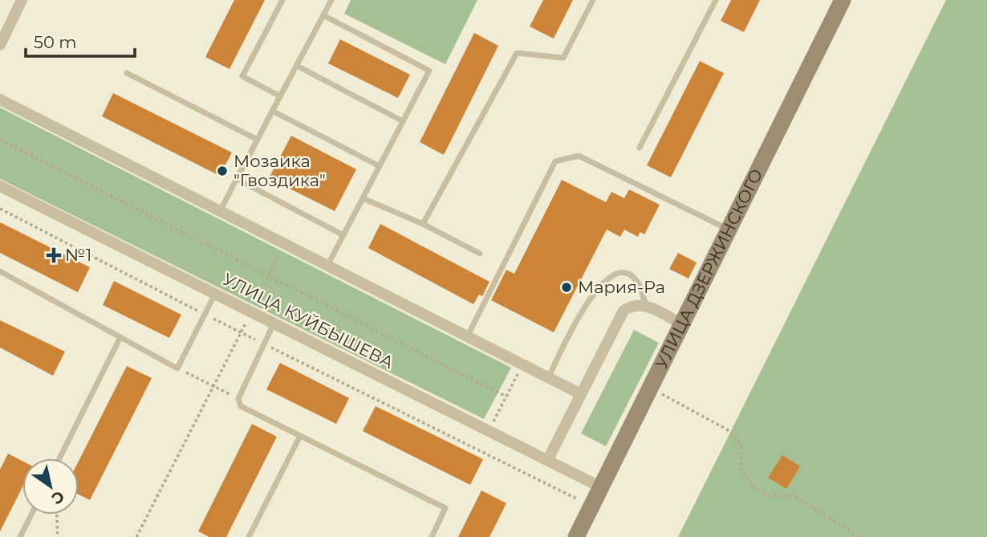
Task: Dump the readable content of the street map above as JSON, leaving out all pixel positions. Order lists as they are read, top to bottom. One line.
{"streets":{"main road":["УЛИЦА ДЗЕРЖИНСКОГО"],"street":["УЛИЦА КУЙБЫШЕВА"]},"crossings":[["УЛИЦА ДЗЕРЖИНСКОГО","УЛИЦА КУЙБЫШЕВА"]],"places":{"other":["Мозаика \"Гвоздика\"","Мария-Ра"],"health":["№1"]},"scale_bar":"50 m","north":"bottom right"}
